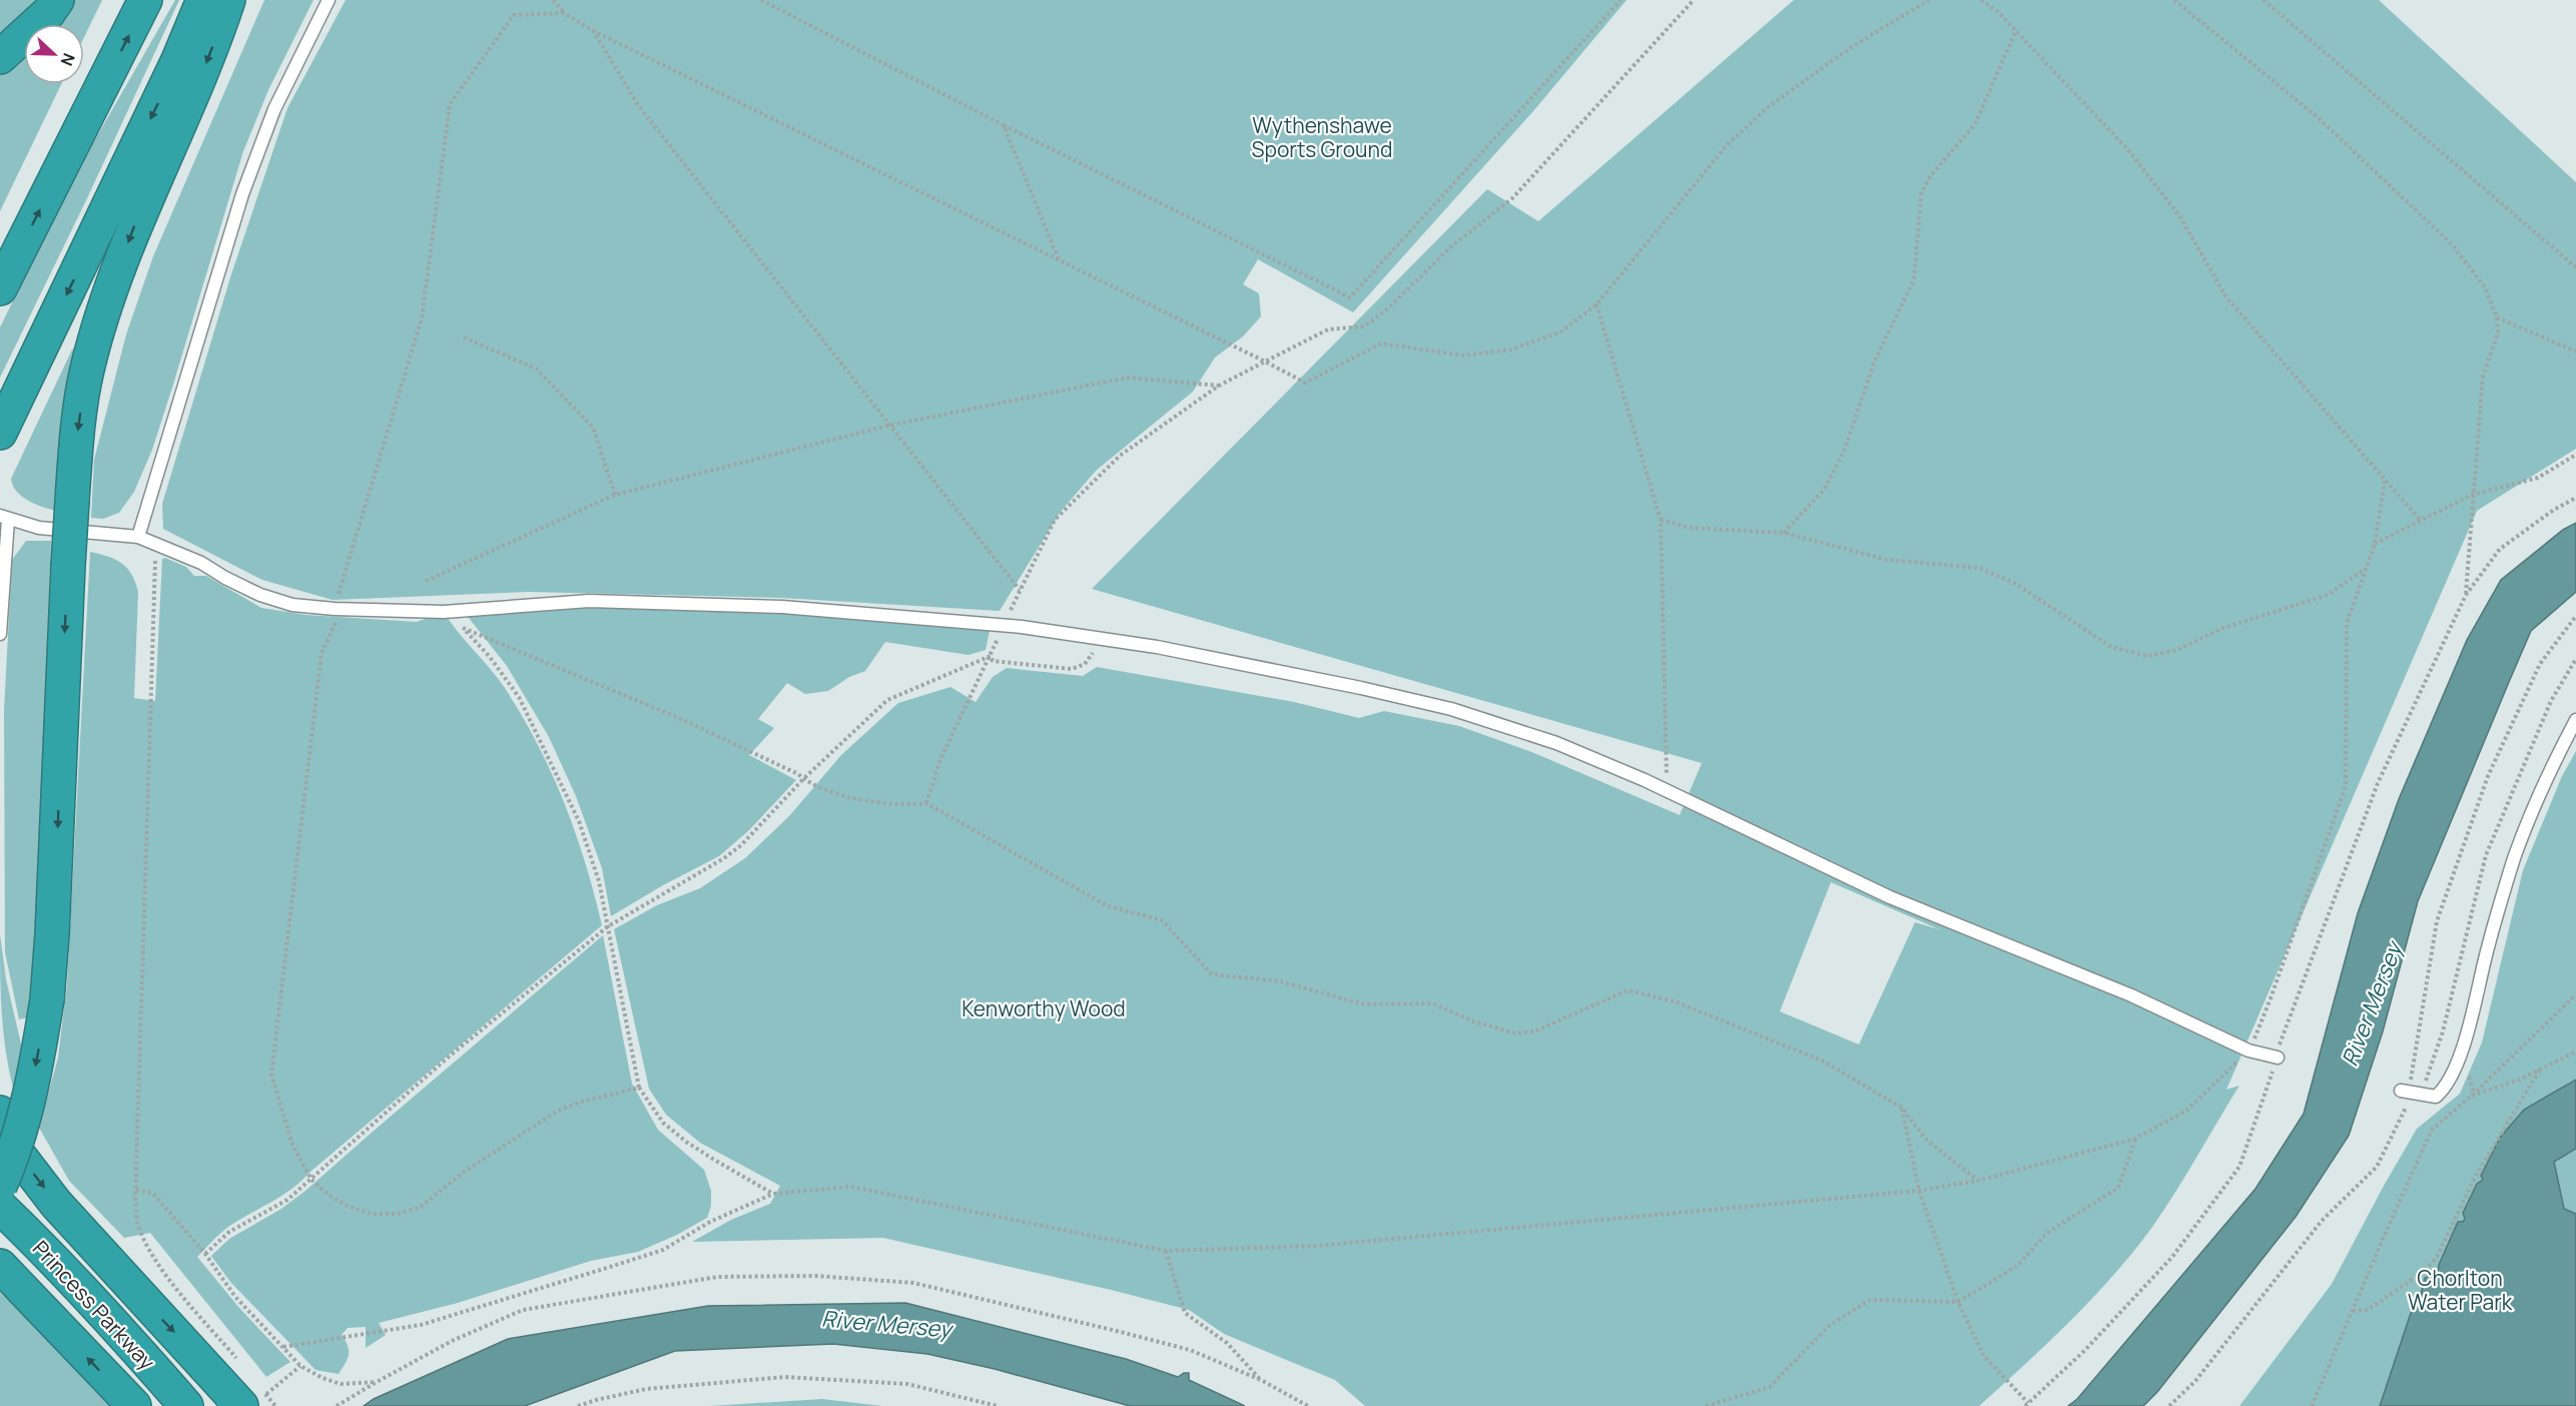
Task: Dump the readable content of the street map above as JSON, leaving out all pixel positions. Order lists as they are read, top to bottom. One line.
{"streets":{"highway":["Princess Parkway"]},"water":["River Mersey"],"parks":["Wythenshawe Sports Ground","Kenworthy Wood","Chorlton Water Park"],"north":"right"}
